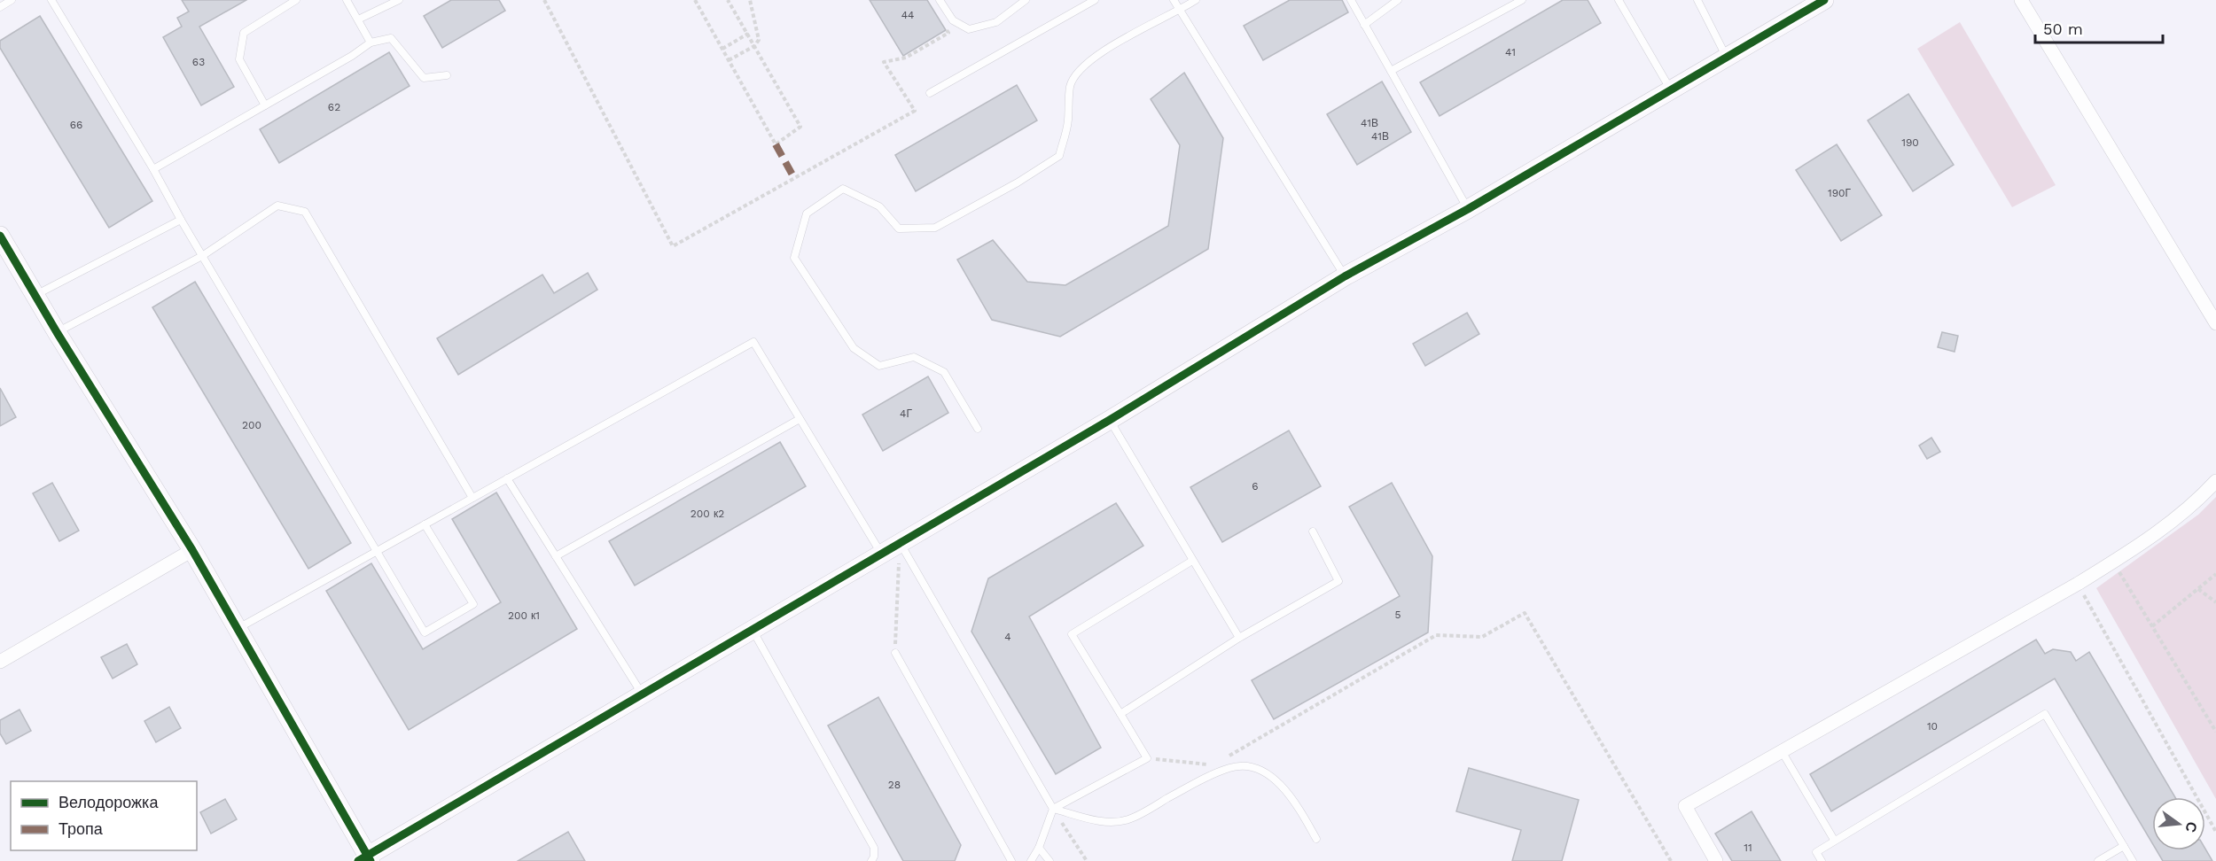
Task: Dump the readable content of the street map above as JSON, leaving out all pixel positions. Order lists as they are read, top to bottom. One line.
{"house_numbers":["44","41","63","62","41В","66","41В","190","190Г","4Г","200","6","200 к2","5","200 к1","4","10","28","11"],"legend":["Велодорожка","Тропа"],"scale_bar":"50 m","north":"right"}
